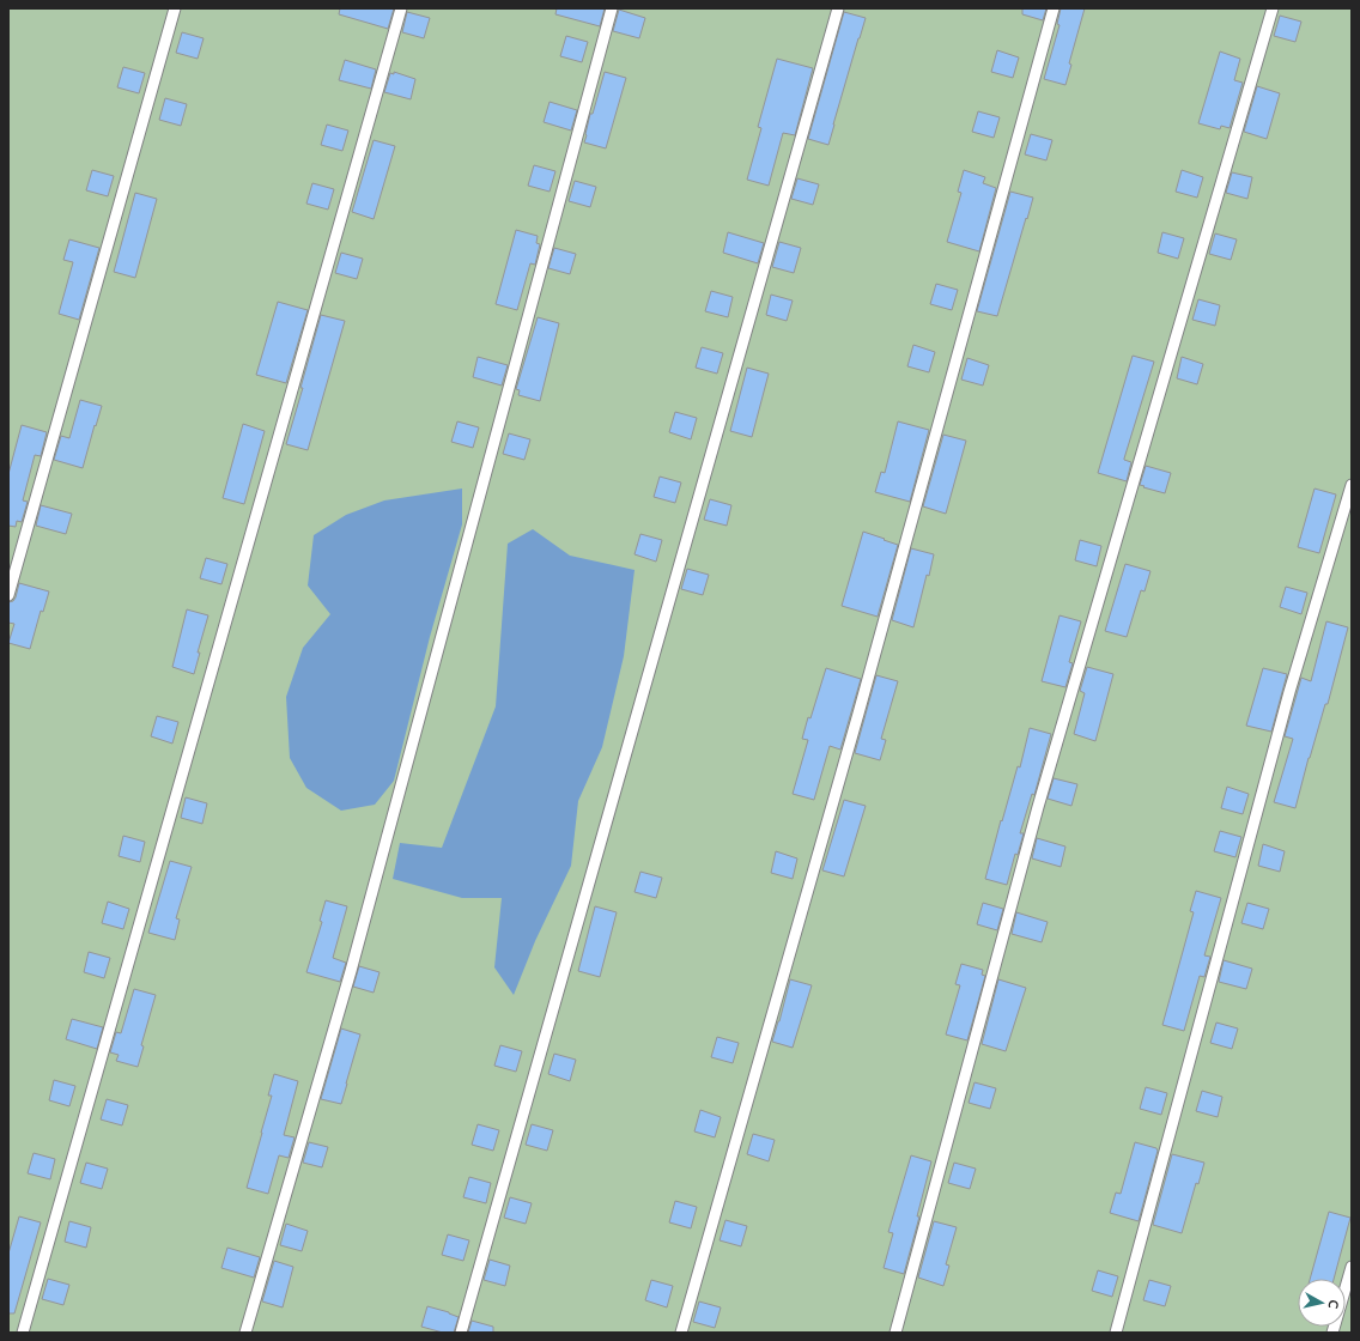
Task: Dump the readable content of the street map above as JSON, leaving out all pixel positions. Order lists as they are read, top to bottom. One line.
{"north":"right"}
